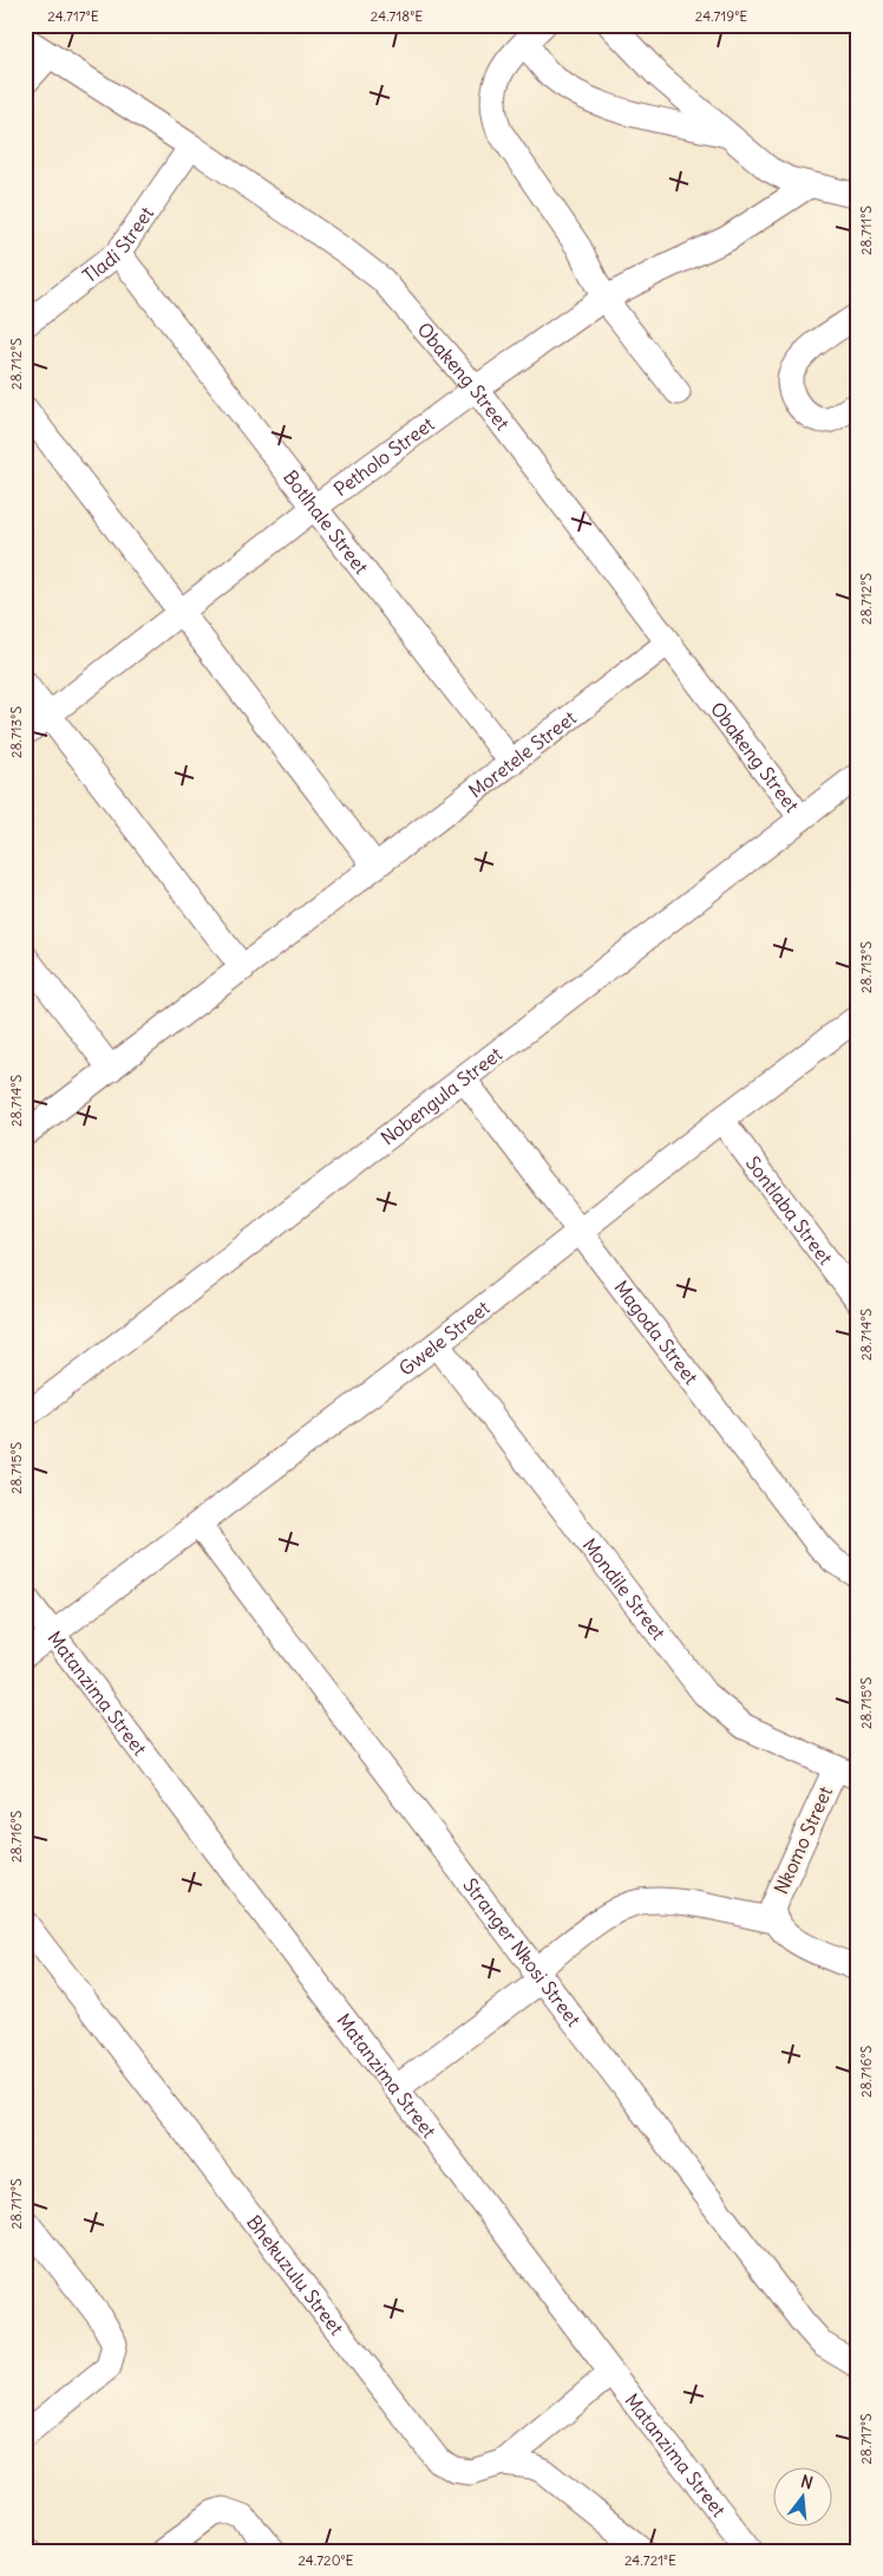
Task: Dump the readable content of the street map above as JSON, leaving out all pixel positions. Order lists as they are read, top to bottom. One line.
{"streets":{"street":["Tladi Street","Obakeng Street","Petholo Street","Botlhale Street","Moretele Street","Nobengula Street","Sontlaba Street","Magoda Street","Gwele Street","Mondile Street","Matanzima Street","Nkomo Street","Stranger Nkosi Street","Bhekuzulu Street"]},"crossings":[["Tladi Street","Obakeng Street"],["Tladi Street","Botlhale Street"],["Obakeng Street","Petholo Street"],["Obakeng Street","Moretele Street"],["Obakeng Street","Nobengula Street"],["Petholo Street","Botlhale Street"],["Botlhale Street","Moretele Street"],["Nobengula Street","Magoda Street"],["Sontlaba Street","Gwele Street"],["Magoda Street","Gwele Street"],["Gwele Street","Mondile Street"],["Gwele Street","Matanzima Street"],["Gwele Street","Stranger Nkosi Street"],["Mondile Street","Nkomo Street"],["Matanzima Street","Bhekuzulu Street"]],"north":"top","coordinates":["24.717°E","24.718°E","24.719°E","28.711°S","28.712°S","28.713°S","28.714°S","28.715°S","28.716°S","28.717°S","24.720°E","24.721°E"]}
